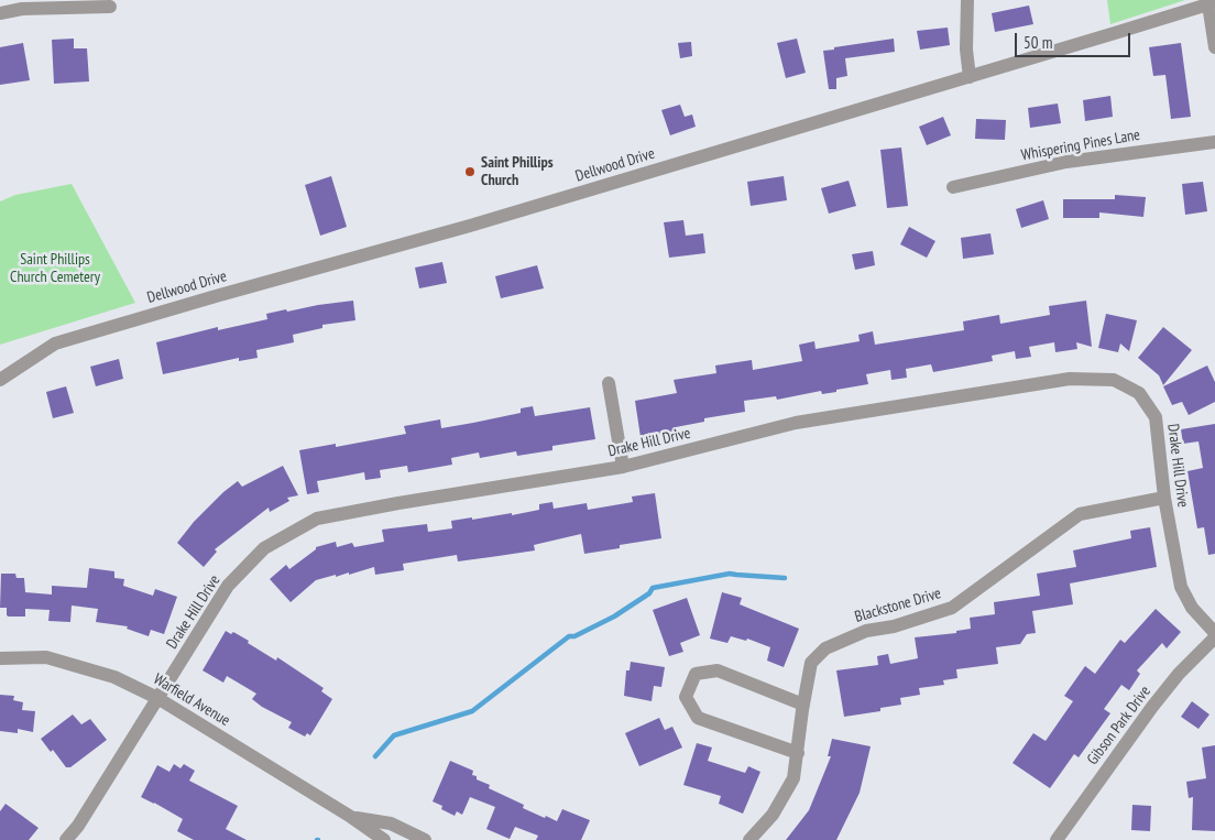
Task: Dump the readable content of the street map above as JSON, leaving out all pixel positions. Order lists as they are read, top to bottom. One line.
{"streets":{"street":["Whispering Pines Lane","Dellwood Drive","Drake Hill Drive","Blackstone Drive","Warfield Avenue","Gibson Park Drive"]},"crossings":[["Drake Hill Drive","Blackstone Drive"],["Drake Hill Drive","Warfield Avenue"],["Drake Hill Drive","Gibson Park Drive"]],"parks":["Saint Phillips Church Cemetery"],"places":["Saint Phillips Church"],"scale_bar":"50 m"}
